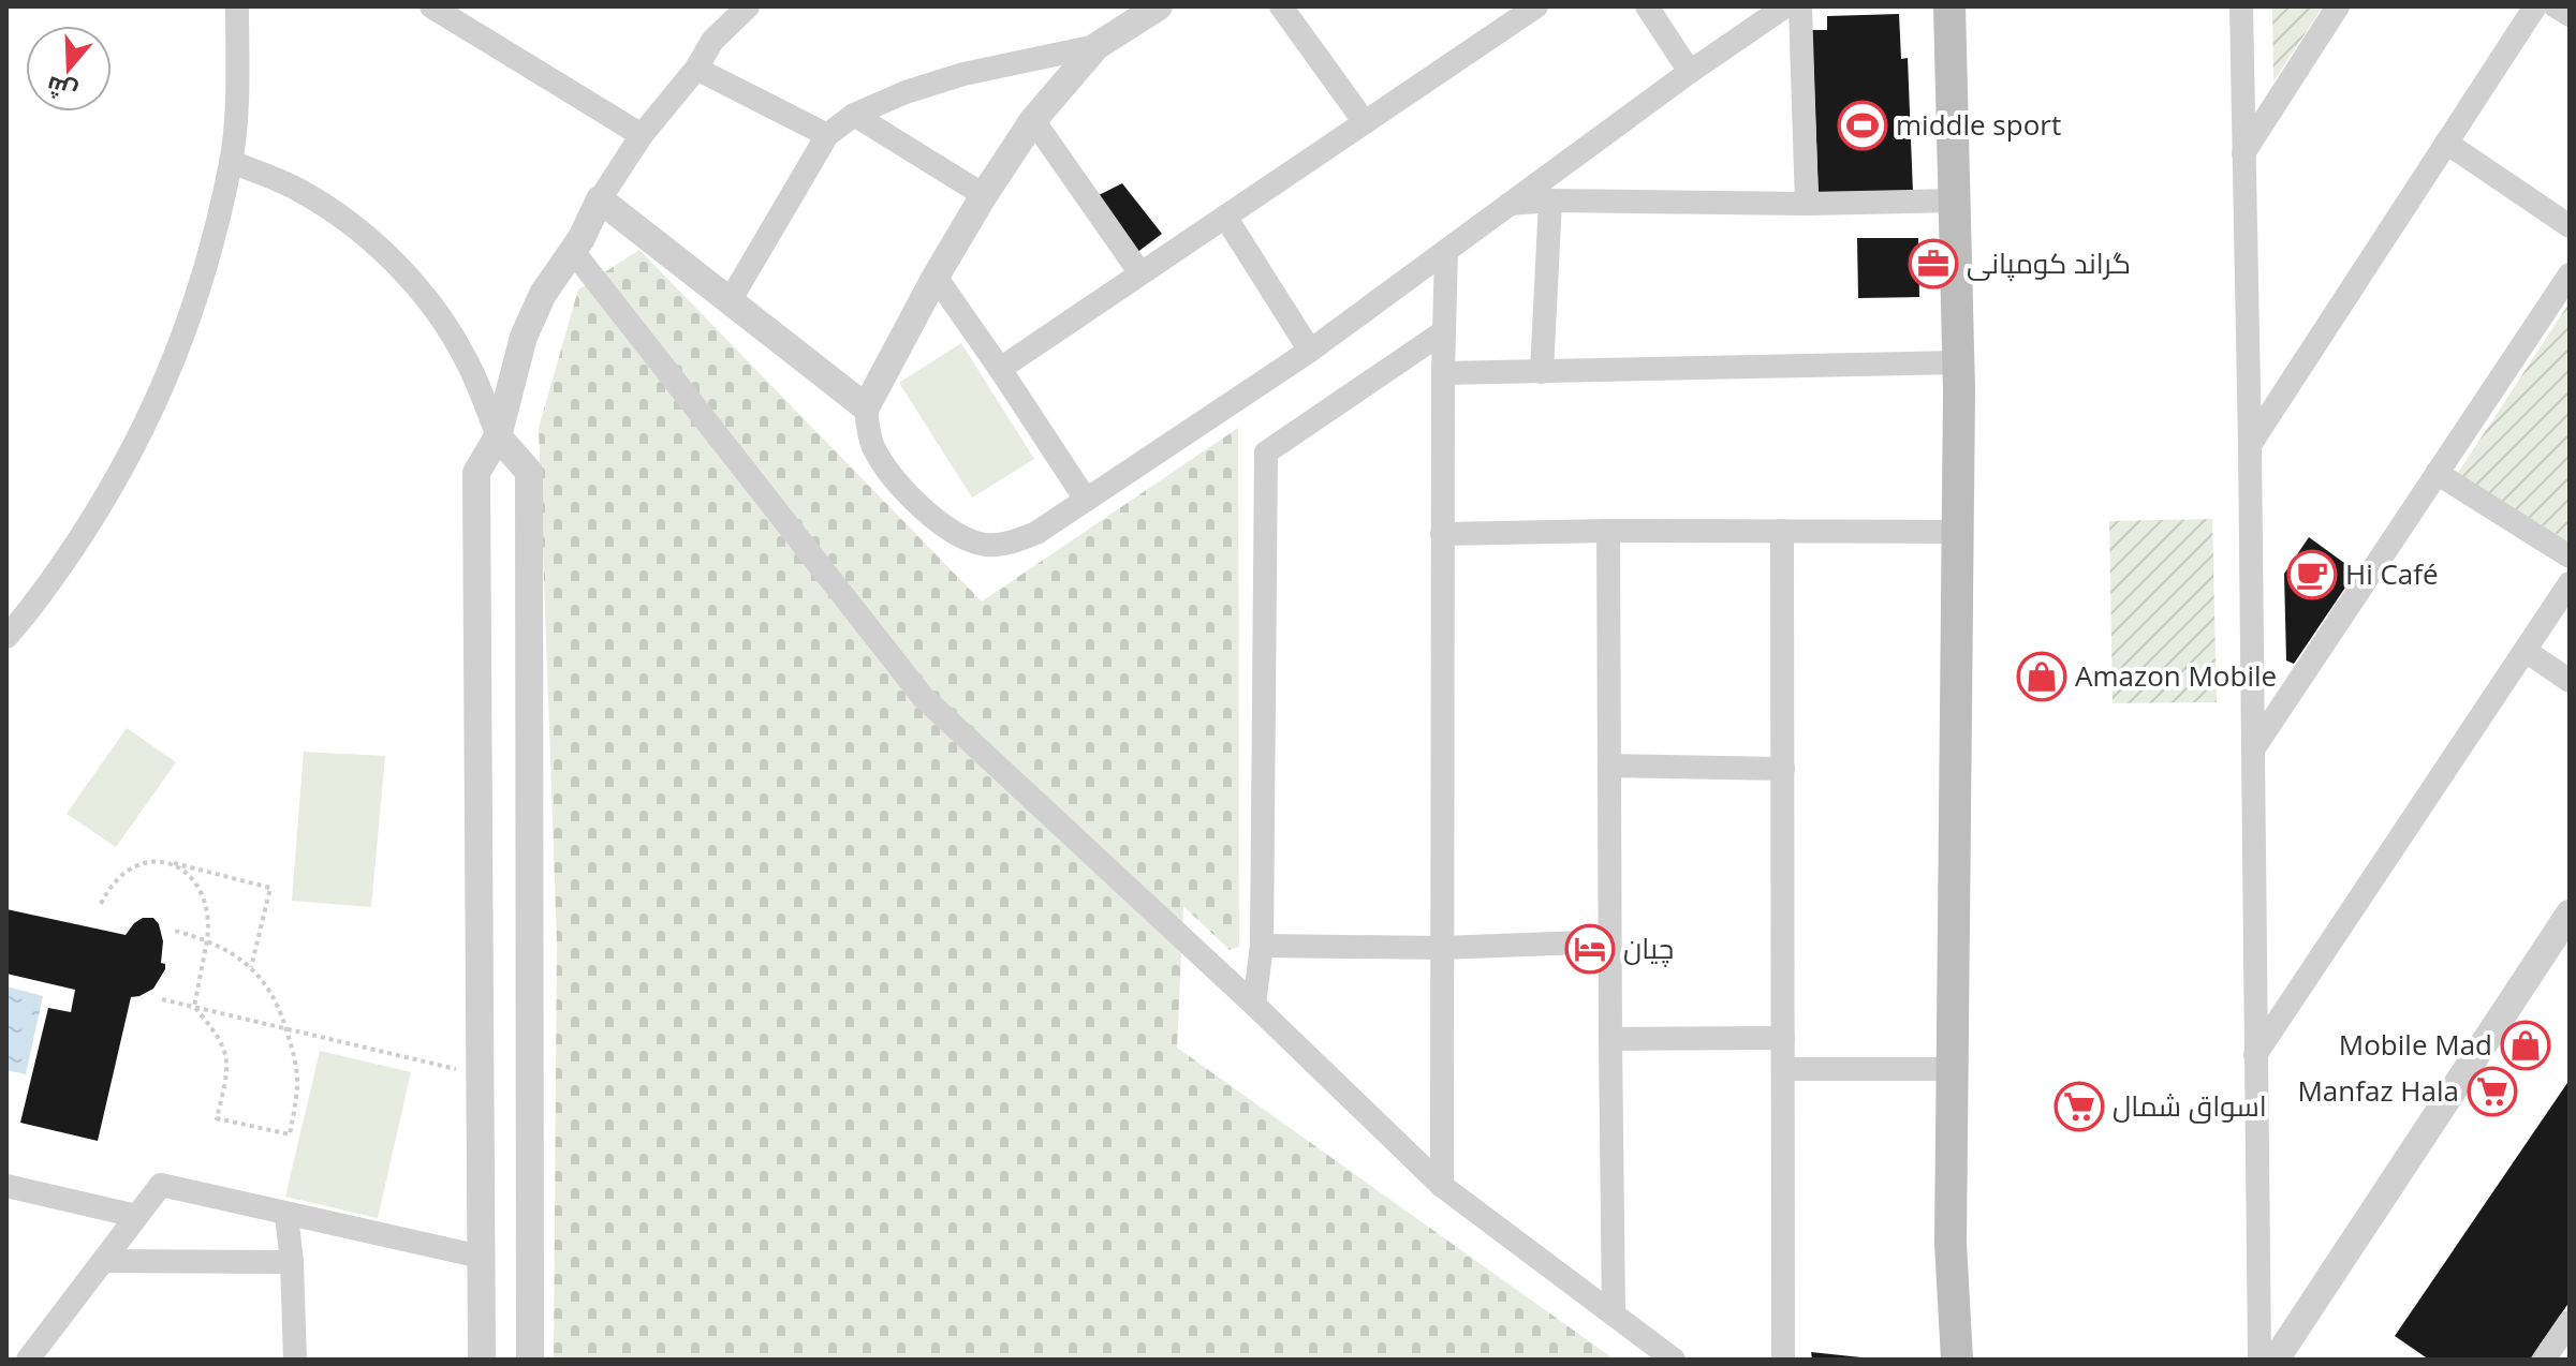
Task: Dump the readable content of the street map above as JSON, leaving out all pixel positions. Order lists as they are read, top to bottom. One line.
{"places":{"sports":["middle sport"],"office":["گراند كومپانى"],"cafe":["Hi Café"],"shop":["Amazon Mobile","Mobile Mad"],"hotel":["چيان"],"supermarket":["Manfaz Hala","اسواق شمال"]},"north":"bottom"}
